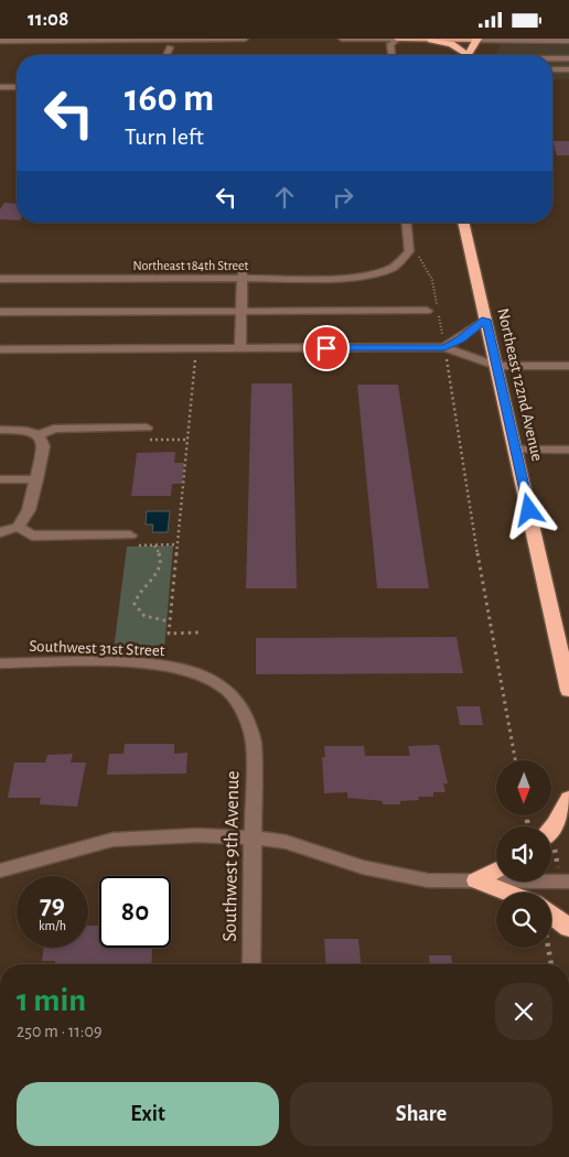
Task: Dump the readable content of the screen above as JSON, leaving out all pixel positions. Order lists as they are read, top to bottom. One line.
{"streets":{"highway":["Northeast 122nd Avenue"],"street":["Northeast 184th Street","Southwest 31st Street","Southwest 9th Avenue"]},"crossings":[["Southwest 31st Street","Southwest 9th Avenue"]],"north":"bottom","page":{"status":"11:08","turn":["160 m","Turn left"],"speed":"79 km/h","limit":"80","heading":["1 min","250 m · 11:09"],"buttons":["Exit","Share"]}}
